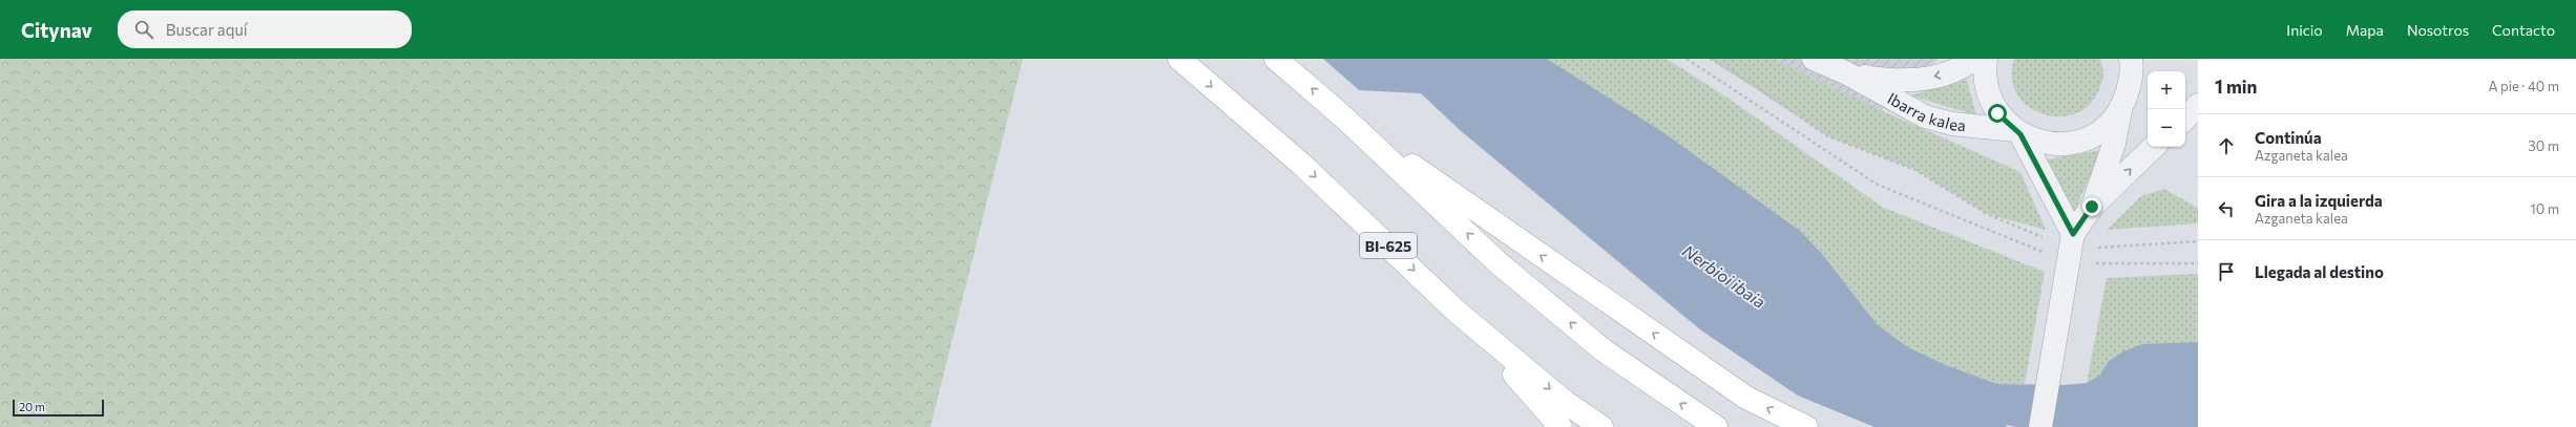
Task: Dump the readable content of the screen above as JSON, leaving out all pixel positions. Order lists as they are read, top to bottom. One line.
{"streets":{"main road":["BI-625"],"street":["Ibarra kalea"]},"one_way":["Ibarra kalea"],"water":["Nerbioi ibaia"],"scale_bar":"20 m","page":{"header":"Citynav","search":"Buscar aquí","nav":["Inicio","Mapa","Nosotros","Contacto"],"heading":["1 min","A pie · 40 m"],"map_buttons":["+","−"],"list":[["Continúa","Azganeta kalea","30 m"],["Gira a la izquierda","Azganeta kalea","10 m"],"Llegada al destino"],"scale":"20 m"}}
